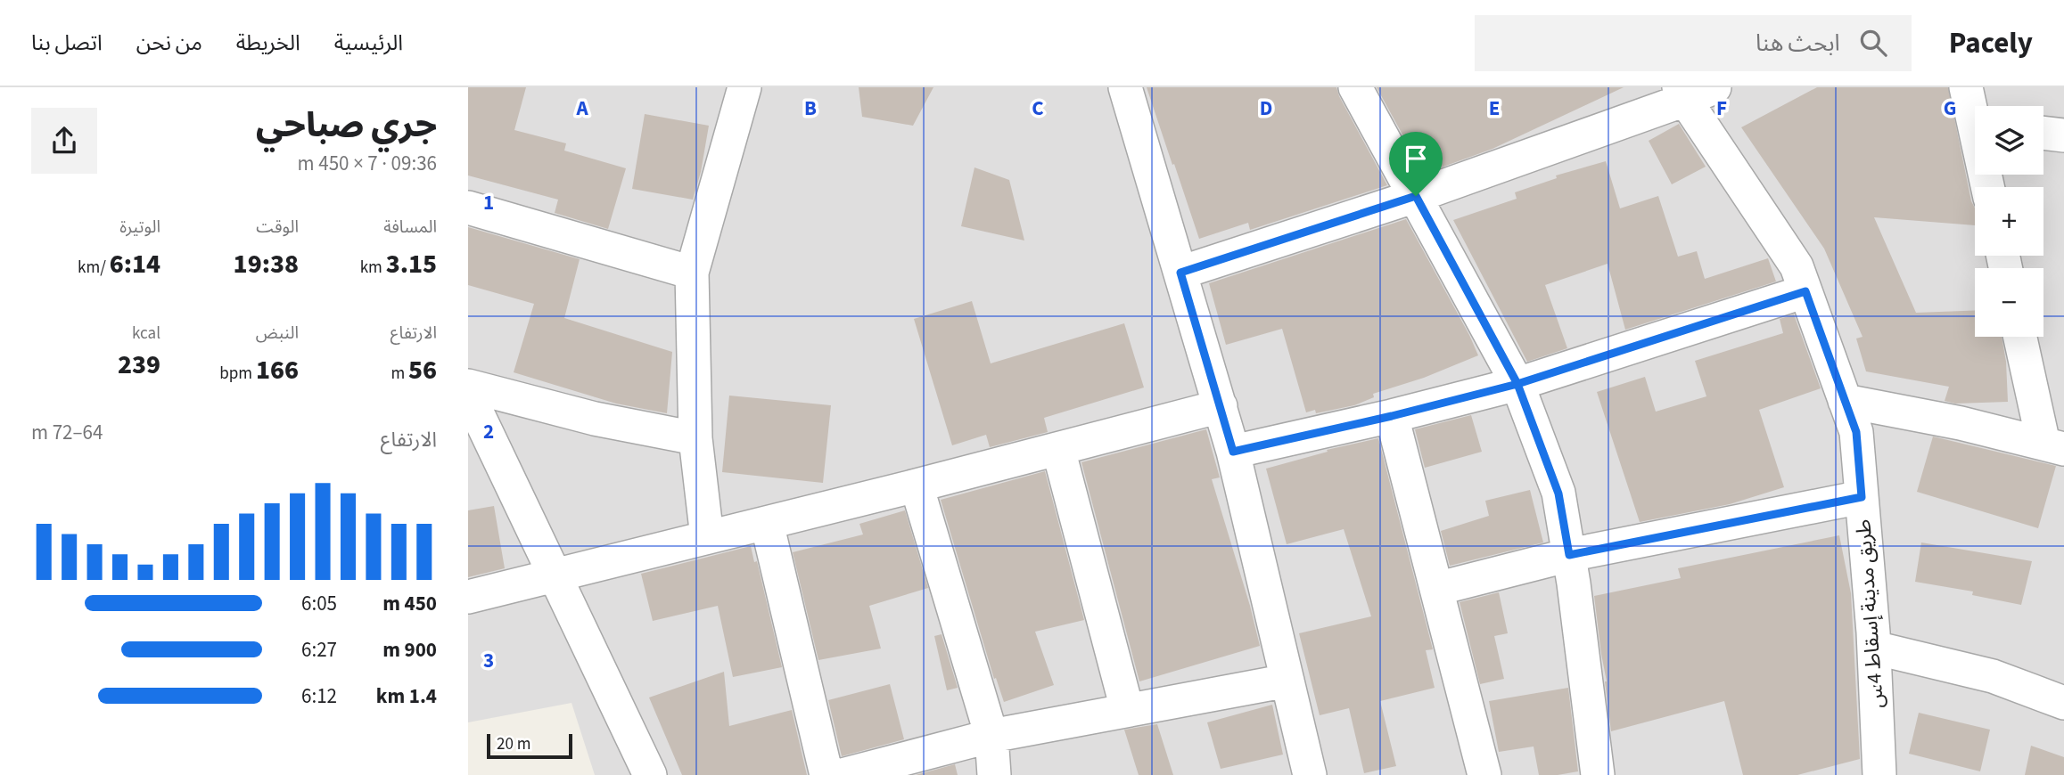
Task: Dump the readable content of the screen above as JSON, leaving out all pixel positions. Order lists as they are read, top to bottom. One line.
{"streets":{"street":["طريق مدينة إسقاط 4س"]},"scale_bar":"20 m","page":{"header":"Pacely","search":"ابحث هنا","nav":["الرئيسية","الخريطة","من نحن","اتصل بنا"],"heading":["جري صباحي","09:36 · 7 × 450 m"],"map_buttons":["+","−"],"stats":[["المسافة","3.15 km"],["الوقت","19:38"],["الوتيرة","6:14 /km"],["الارتفاع","56 m"],["النبض","166 bpm"],["kcal","239"]],"chart":["الارتفاع","64–72 m"],"list":[{"name":"450 m","note":"6:05"},{"name":"900 m","note":"6:27"},{"name":"1.4 km","note":"6:12"}],"scale":"20 m"},"grid":{"columns":["A","B","C","D","E","F","G"],"rows":["1","2","3"]}}
